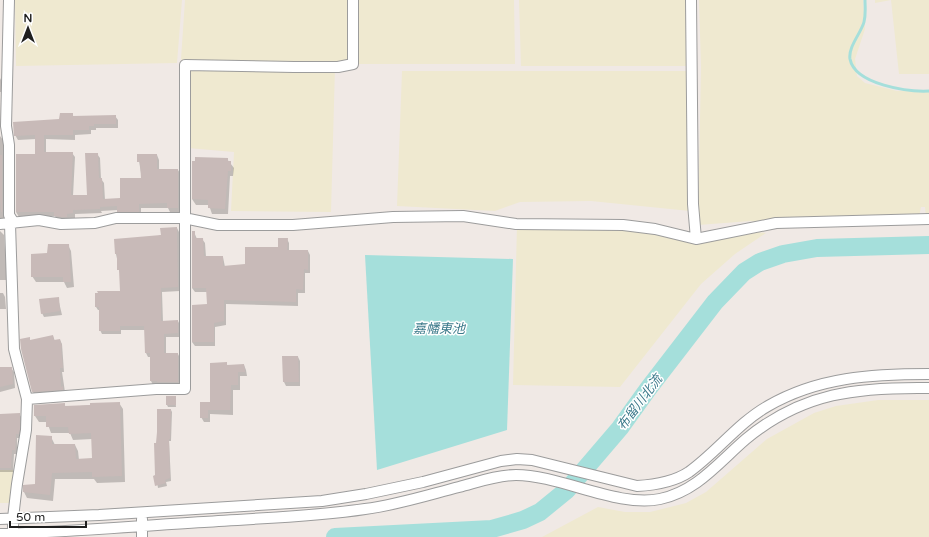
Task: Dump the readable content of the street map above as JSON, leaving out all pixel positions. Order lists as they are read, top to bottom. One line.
{"water":["嘉幡東池","布留川北流"],"scale_bar":"50 m","north":"top"}
